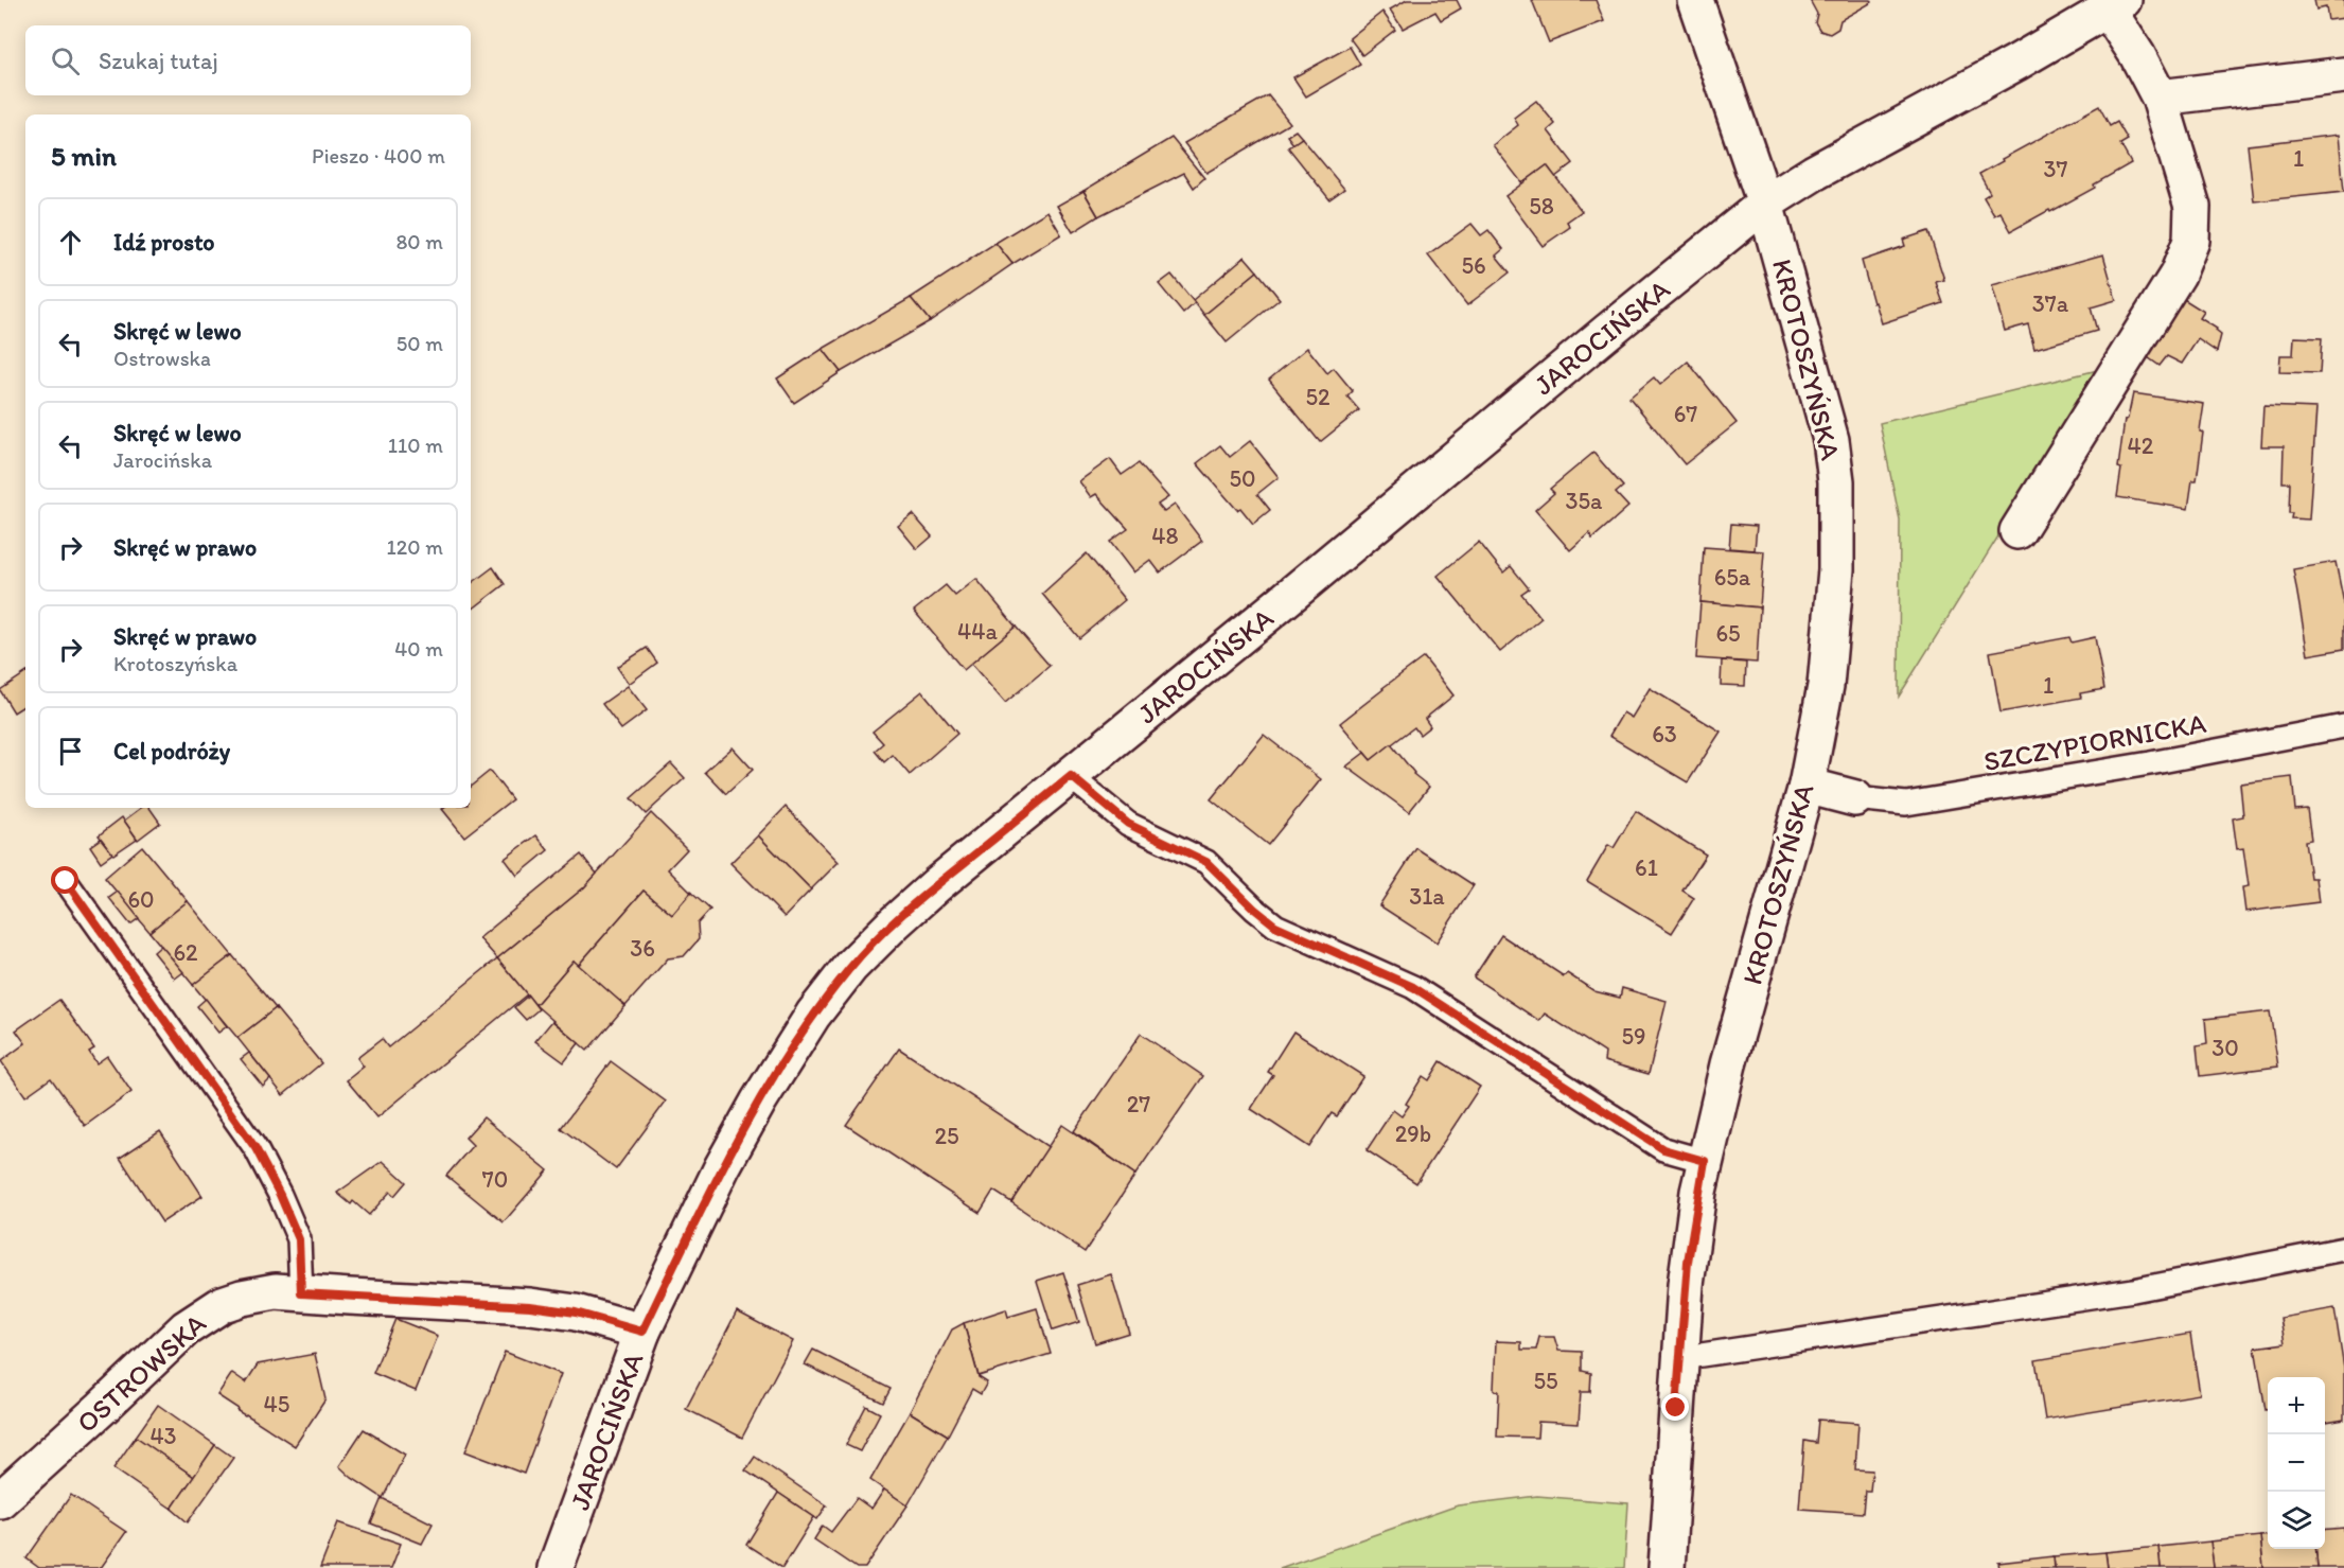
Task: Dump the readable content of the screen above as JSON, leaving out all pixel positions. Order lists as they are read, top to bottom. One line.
{"streets":{"street":["JAROCIŃSKA","KROTOSZYŃSKA","OSTROWSKA"],"lane":["SZCZYPIORNICKA"]},"crossings":[["JAROCIŃSKA","KROTOSZYŃSKA"],["JAROCIŃSKA","OSTROWSKA"]],"house_numbers":["1","37","58","56","37a","52","67","42","50","35a","48","65a","44a","65","1","63","61","31a","60","36","62","59","30","27","29b","25","70","55","45","43"],"page":{"search":"Szukaj tutaj","heading":["5 min","Pieszo · 400 m"],"list":[["Idź prosto","80 m"],["Skręć w lewo","Ostrowska","50 m"],["Skręć w lewo","Jarocińska","110 m"],["Skręć w prawo","120 m"],["Skręć w prawo","Krotoszyńska","40 m"],"Cel podróży"],"map_buttons":["+","−"]}}
